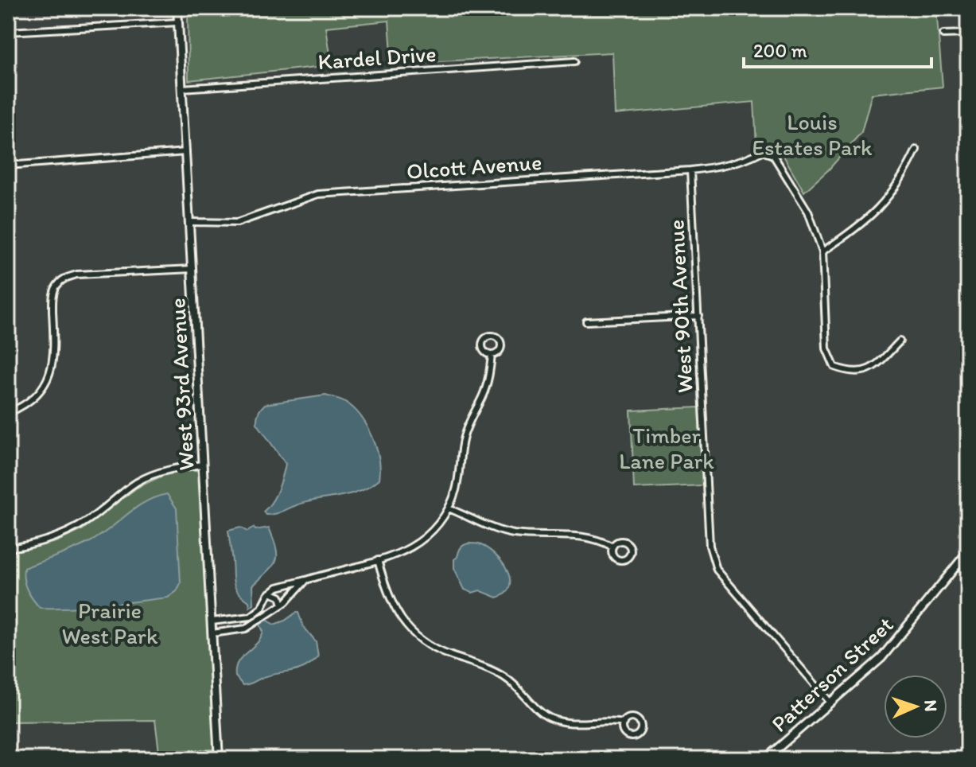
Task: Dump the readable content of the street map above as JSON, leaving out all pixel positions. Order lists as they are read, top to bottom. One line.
{"streets":{"street":["Kardel Drive","Olcott Avenue","West 90th Avenue","West 93rd Avenue","Patterson Street"]},"crossings":[["Kardel Drive","West 93rd Avenue"],["Olcott Avenue","West 90th Avenue"],["Olcott Avenue","West 93rd Avenue"],["West 90th Avenue","Patterson Street"]],"parks":["Louis Estates Park","Timber Lane Park","Prairie West Park"],"scale_bar":"200 m","north":"right"}
